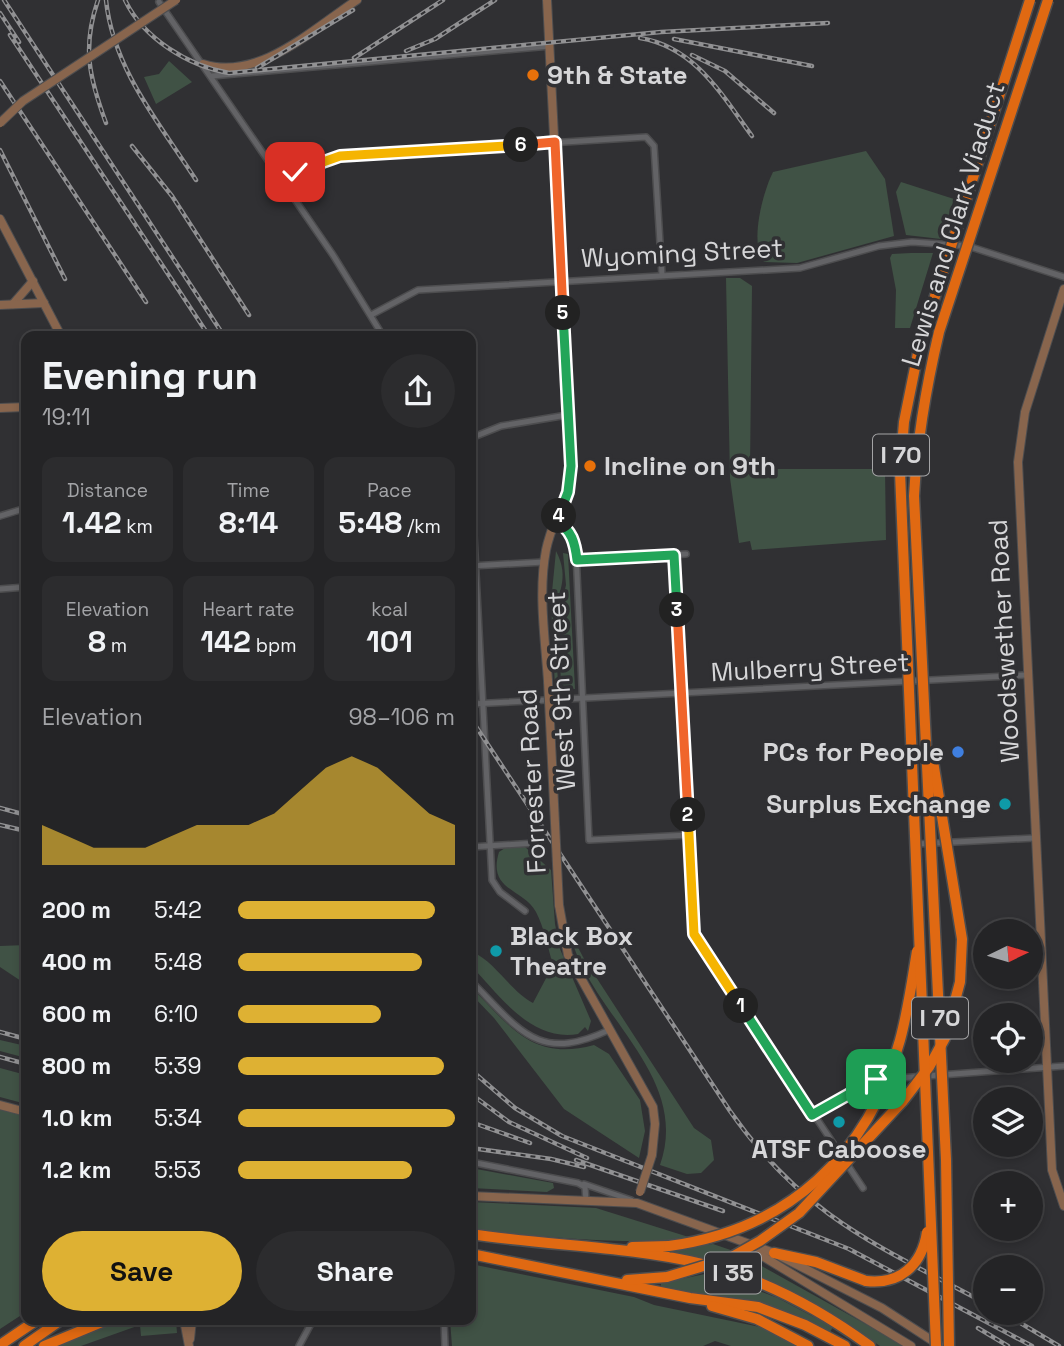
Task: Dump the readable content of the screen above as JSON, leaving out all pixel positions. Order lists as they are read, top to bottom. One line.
{"streets":{"highway":["Lewis and Clark Viaduct","I 70","I 35"],"street":["Wyoming Street","Woodswether Road","Mulberry Street","West 9th Street","Forrester Road"]},"crossings":[["Lewis and Clark Viaduct","I 70"],["Woodswether Road","Mulberry Street"],["Mulberry Street","West 9th Street"],["West 9th Street","Forrester Road"]],"places":["9th & State","Incline on 9th","PCs for People","Surplus Exchange","Black Box Theatre","ATSF Caboose"],"north":"right","page":{"pins":["6","5","4","3","2","1"],"heading":["Evening run","19:11"],"stats":[["Distance","1.42 km"],["Time","8:14"],["Pace","5:48 /km"],["Elevation","8 m"],["Heart rate","142 bpm"],["kcal","101"]],"chart":["Elevation","98–106 m"],"list":[{"name":"200 m","note":"5:42"},{"name":"400 m","note":"5:48"},{"name":"600 m","note":"6:10"},{"name":"800 m","note":"5:39"},{"name":"1.0 km","note":"5:34"},{"name":"1.2 km","note":"5:53"}],"map_buttons":["+","−"],"buttons":["Save","Share"]}}
